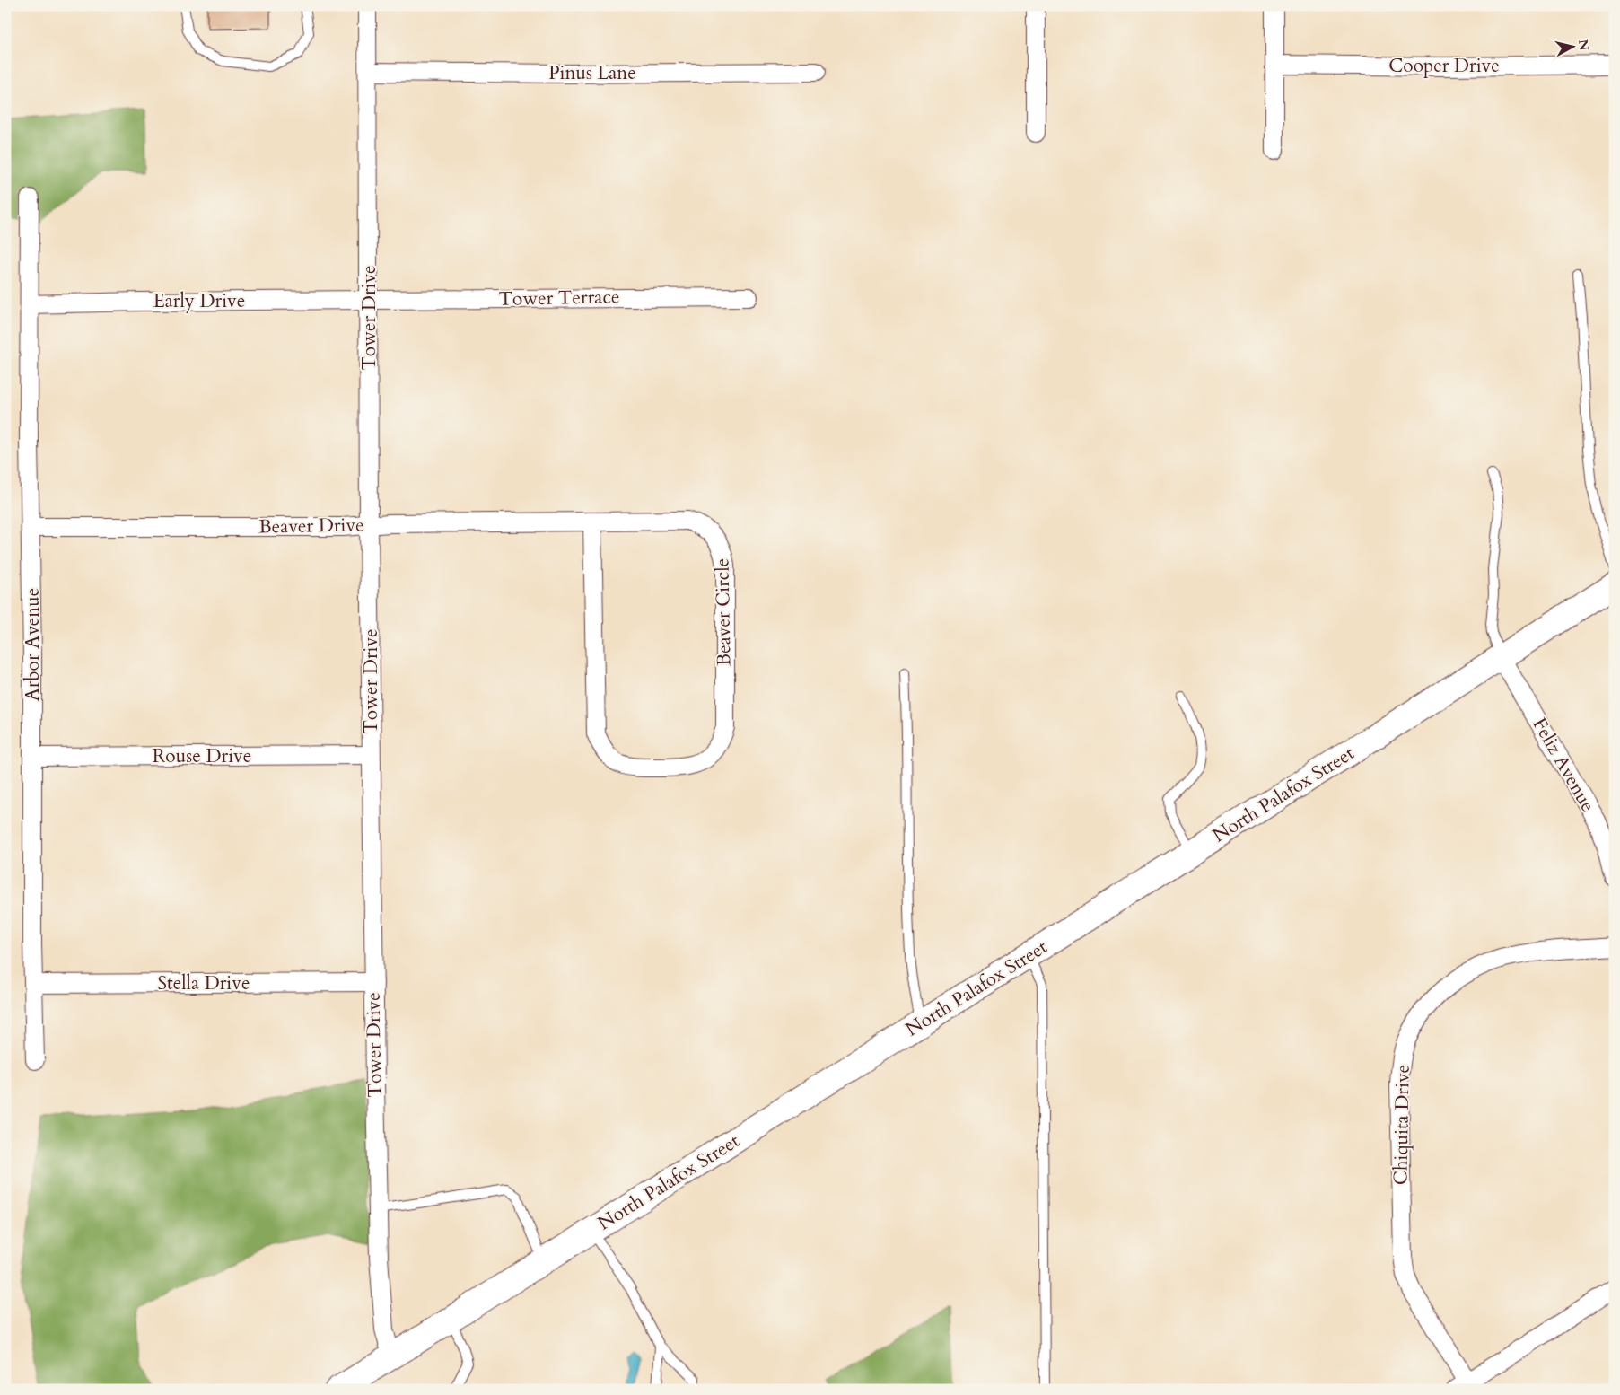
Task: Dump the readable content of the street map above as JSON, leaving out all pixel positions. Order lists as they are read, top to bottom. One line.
{"streets":{"main road":["North Palafox Street"],"street":["Cooper Drive","Pinus Lane","Tower Terrace","Early Drive","Tower Drive","Beaver Drive","Beaver Circle","Arbor Avenue","Rouse Drive","Feliz Avenue","Stella Drive","Chiquita Drive"]},"crossings":[["Pinus Lane","Tower Drive"],["Tower Terrace","Early Drive"],["Tower Terrace","Tower Drive"],["Early Drive","Tower Drive"],["Early Drive","Arbor Avenue"],["Tower Drive","Beaver Drive"],["Tower Drive","Rouse Drive"],["Tower Drive","North Palafox Street"],["Tower Drive","Stella Drive"],["Beaver Drive","Beaver Circle"],["Beaver Drive","Arbor Avenue"],["Arbor Avenue","Rouse Drive"],["Arbor Avenue","Stella Drive"],["Feliz Avenue","North Palafox Street"]],"north":"right"}
